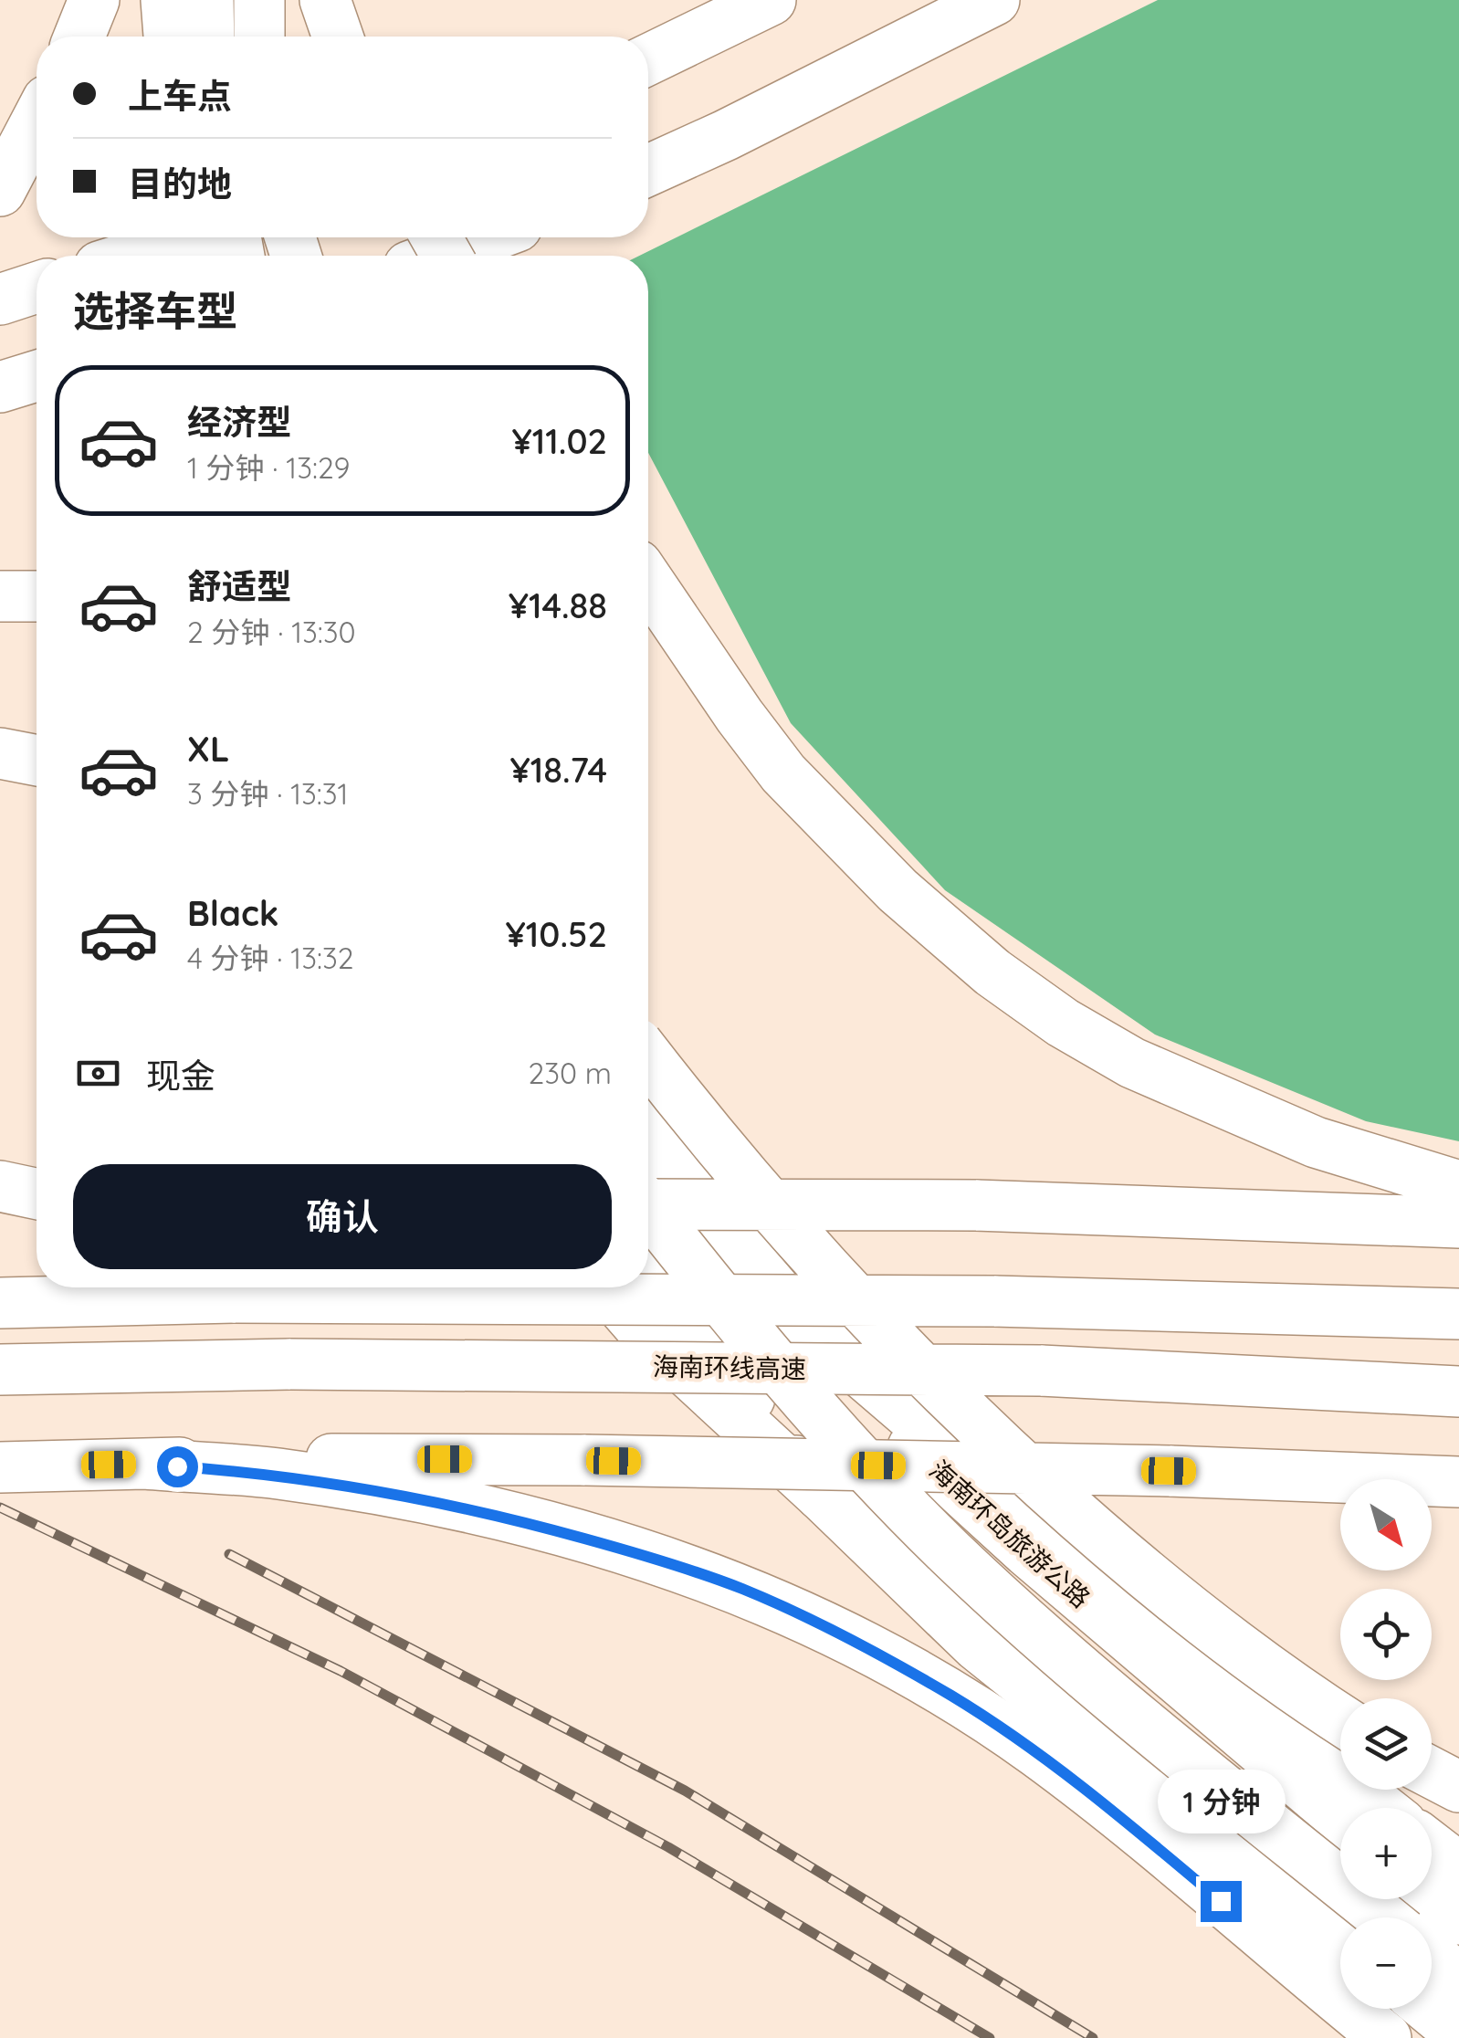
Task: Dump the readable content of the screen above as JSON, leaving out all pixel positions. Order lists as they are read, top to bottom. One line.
{"streets":{"main road":["海南环线高速","海南环岛旅游公路"]},"north":"bottom right","page":{"banner":["上车点","目的地"],"heading":"选择车型","list":[{"name":"经济型","note":"1 分钟 · 13:29","value":"¥11.02"},{"name":"舒适型","note":"2 分钟 · 13:30","value":"¥14.88"},{"name":"XL","note":"3 分钟 · 13:31","value":"¥18.74"},{"name":"Black","note":"4 分钟 · 13:32","value":"¥10.52"}],"pay":["现金","230 m"],"buttons":"确认","map_buttons":["+","−"],"bubble":"1 分钟"}}
